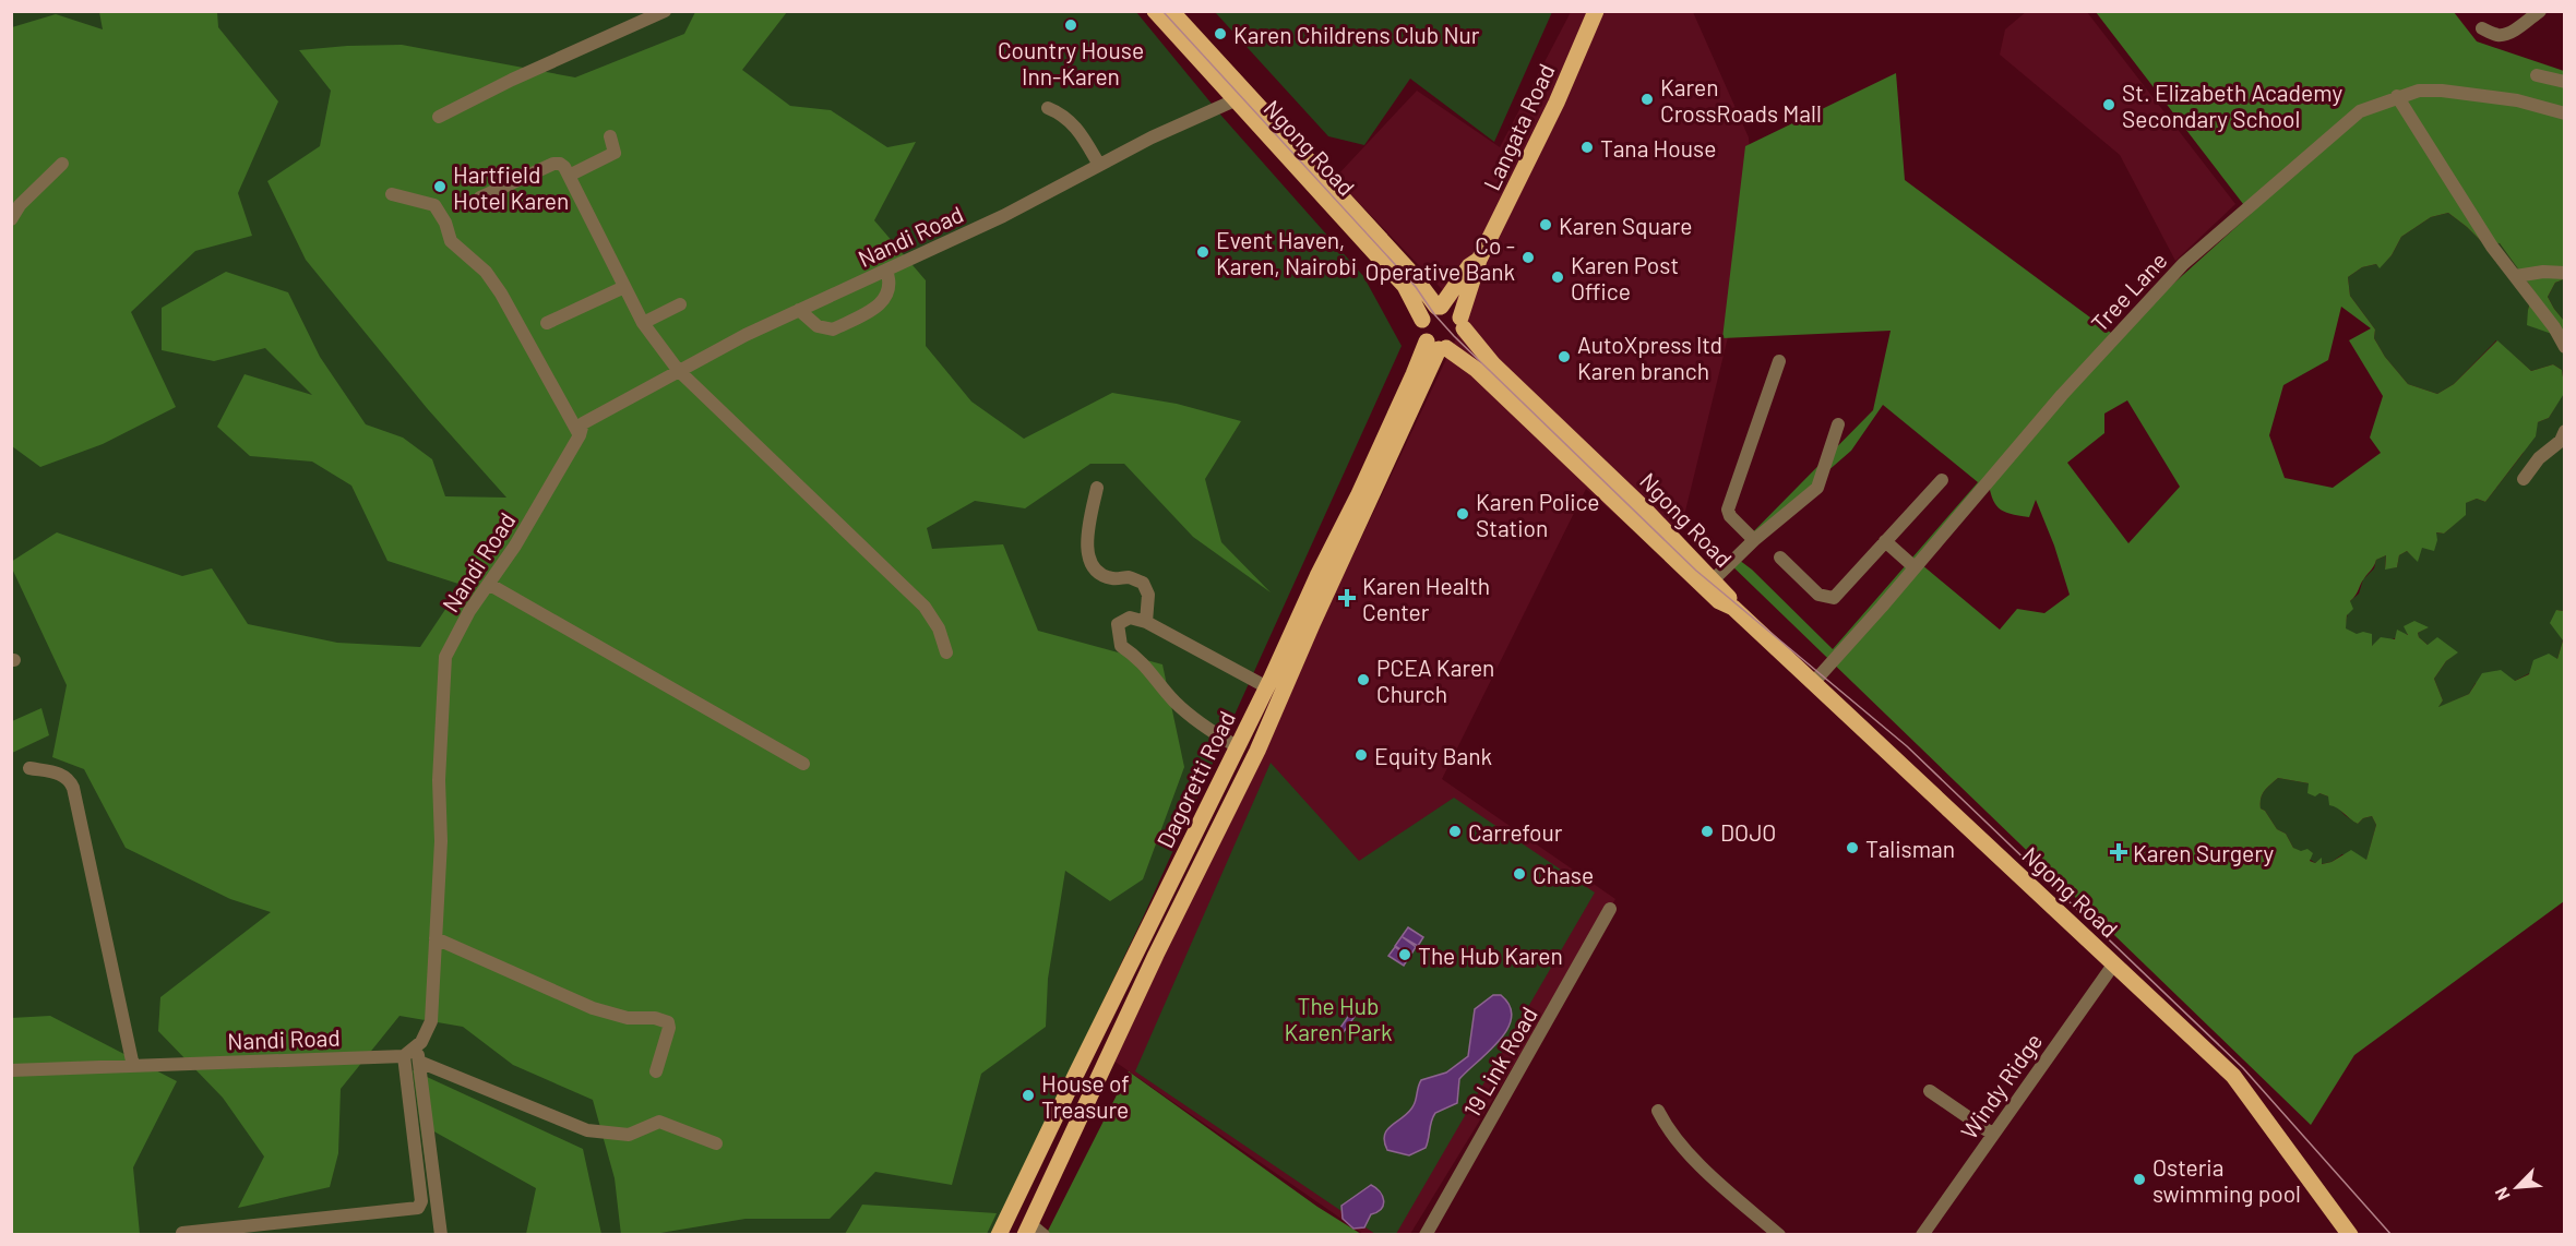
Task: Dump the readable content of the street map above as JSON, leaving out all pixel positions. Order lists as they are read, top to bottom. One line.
{"streets":{"main road":["Langata Road","Ngong Road","Dagoretti Road"],"street":["Nandi Road","Tree Lane","19 Link Road","Windy Ridge"]},"crossings":[["Ngong Road","Nandi Road"],["Ngong Road","Tree Lane"],["Ngong Road","Dagoretti Road"],["Ngong Road","Windy Ridge"]],"parks":["The Hub Karen Park"],"places":{"other":["Country House Inn-Karen","Karen Childrens Club Nur","Karen CrossRoads Mall","St. Elizabeth Academy Secondary School","Tana House","Hartfield Hotel Karen","Karen Square","Event Haven, Karen, Nairobi","Co - Operative Bank","Karen Post Office","AutoXpress ltd Karen branch","Karen Police Station","PCEA Karen Church","Equity Bank","Carrefour","DOJO","Talisman","Chase","The Hub Karen","House of Treasure","Osteria swimming pool"],"health":["Karen Health Center","Karen Surgery"]},"north":"bottom left"}
